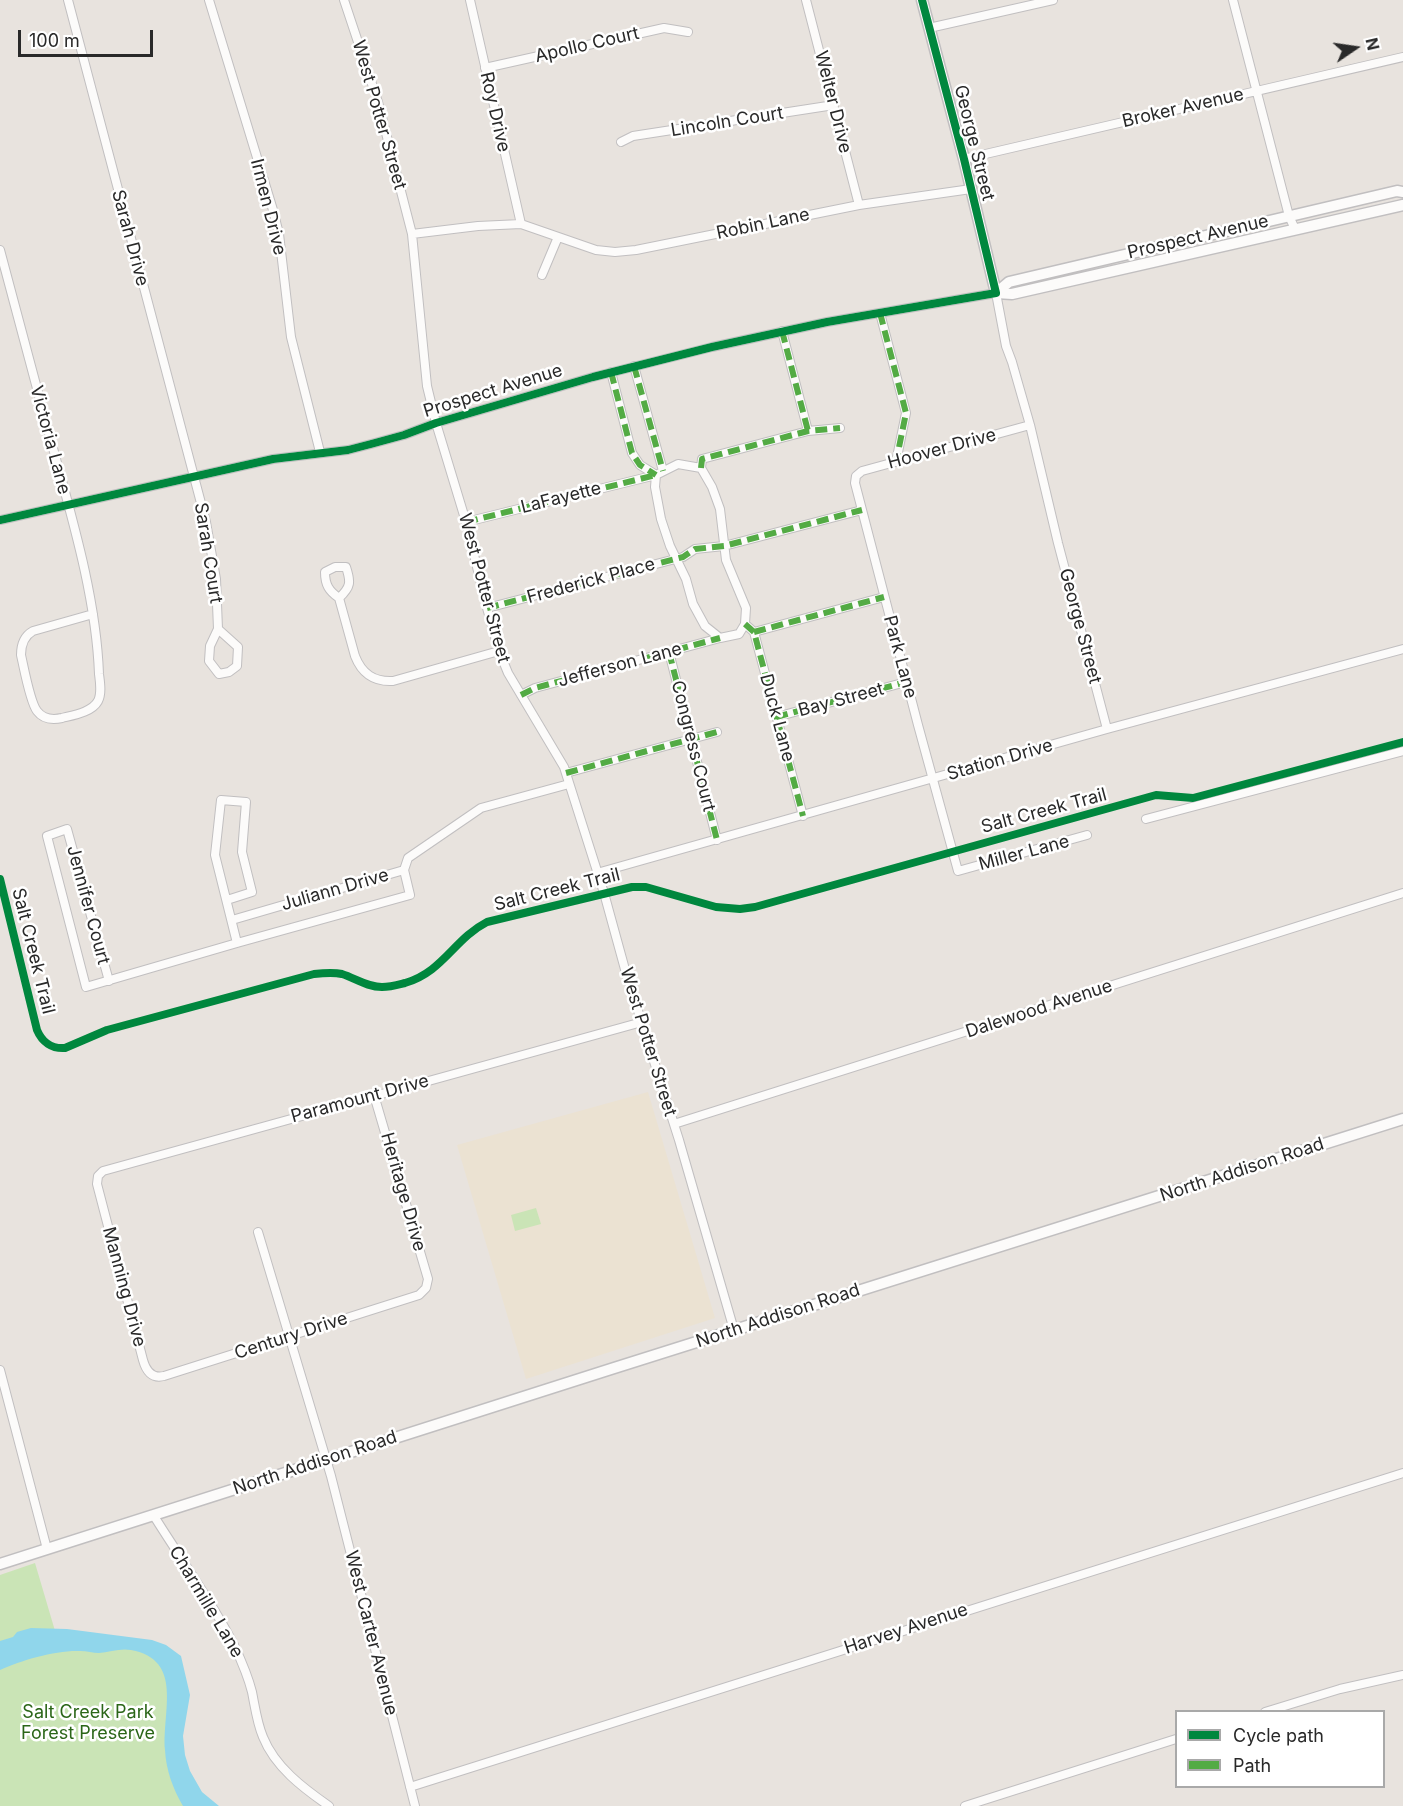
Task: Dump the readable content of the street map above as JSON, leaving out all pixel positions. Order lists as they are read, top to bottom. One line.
{"streets":{"street":["Apollo Court","Welter Drive","Broker Avenue","Roy Drive","West Potter Street","Lincoln Court","George Street","Irmen Drive","Robin Lane","Prospect Avenue","Sarah Drive","Victoria Lane","Hoover Drive","LaFayette","Sarah Court","Frederick Place","Park Lane","Jefferson Lane","Bay Street","Duck Lane","Congress Court","Station Drive","Miller Lane","Juliann Drive","Jennifer Court","Dalewood Avenue","Paramount Drive","North Addison Road","Heritage Drive","Manning Drive","Century Drive","Charmille Lane","Harvey Avenue","West Carter Avenue"],"cycle path":["Salt Creek Trail"]},"crossings":[["Apollo Court","Roy Drive"],["Welter Drive","Lincoln Court"],["Welter Drive","Robin Lane"],["Broker Avenue","George Street"],["Roy Drive","Robin Lane"],["West Potter Street","Robin Lane"],["West Potter Street","Prospect Avenue"],["West Potter Street","LaFayette"],["West Potter Street","Frederick Place"],["West Potter Street","Jefferson Lane"],["West Potter Street","Station Drive"],["West Potter Street","Juliann Drive"],["West Potter Street","Dalewood Avenue"],["West Potter Street","Paramount Drive"],["West Potter Street","North Addison Road"],["George Street","Robin Lane"],["George Street","Prospect Avenue"],["George Street","Hoover Drive"],["George Street","Station Drive"],["Irmen Drive","Prospect Avenue"],["Prospect Avenue","Sarah Drive"],["Prospect Avenue","Victoria Lane"],["Prospect Avenue","Sarah Court"],["Sarah Drive","Sarah Court"],["Hoover Drive","Park Lane"],["Frederick Place","Park Lane"],["Park Lane","Bay Street"],["Park Lane","Station Drive"],["Park Lane","Miller Lane"],["Jefferson Lane","Congress Court"],["Bay Street","Duck Lane"],["Duck Lane","Station Drive"],["Congress Court","Station Drive"],["Paramount Drive","Heritage Drive"],["Paramount Drive","Manning Drive"],["North Addison Road","Charmille Lane"],["North Addison Road","West Carter Avenue"],["Heritage Drive","Century Drive"],["Manning Drive","Century Drive"],["Century Drive","West Carter Avenue"],["Harvey Avenue","West Carter Avenue"]],"parks":["Salt Creek Park Forest Preserve"],"legend":["Cycle path","Path"],"scale_bar":"100 m","north":"right"}
